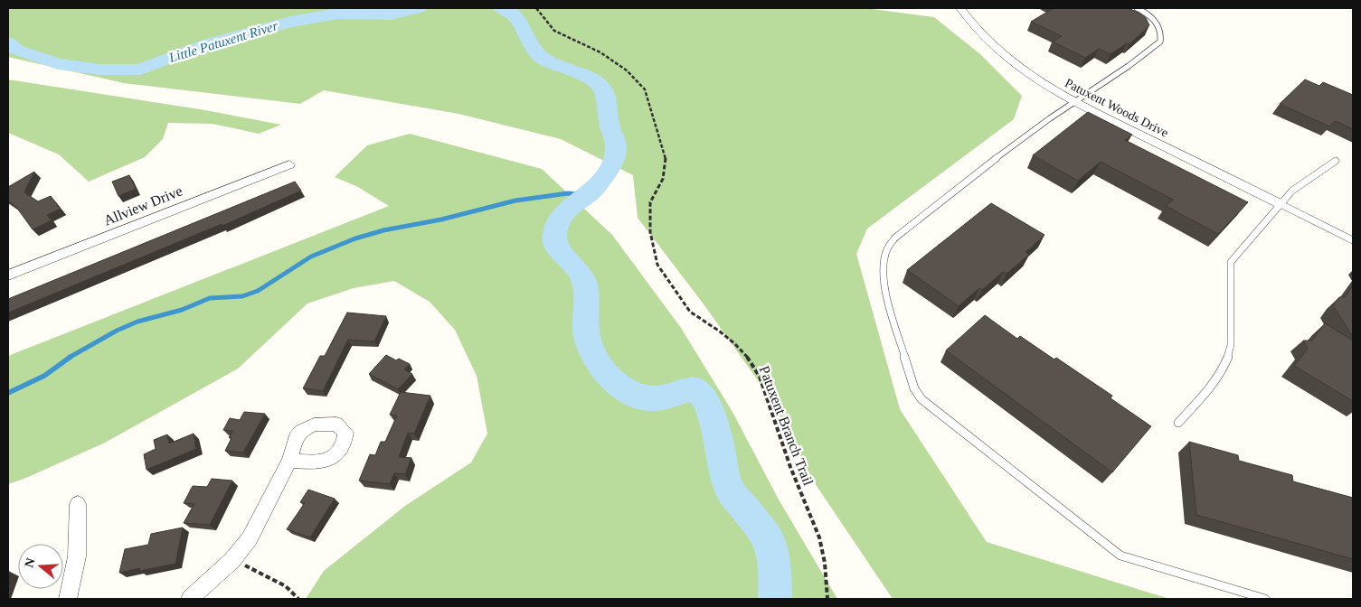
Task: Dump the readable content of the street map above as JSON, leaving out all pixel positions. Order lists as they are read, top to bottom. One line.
{"streets":{"street":["Patuxent Woods Drive","Allview Drive"],"path":["Patuxent Branch Trail"]},"water":["Little Patuxent River"],"north":"left"}
